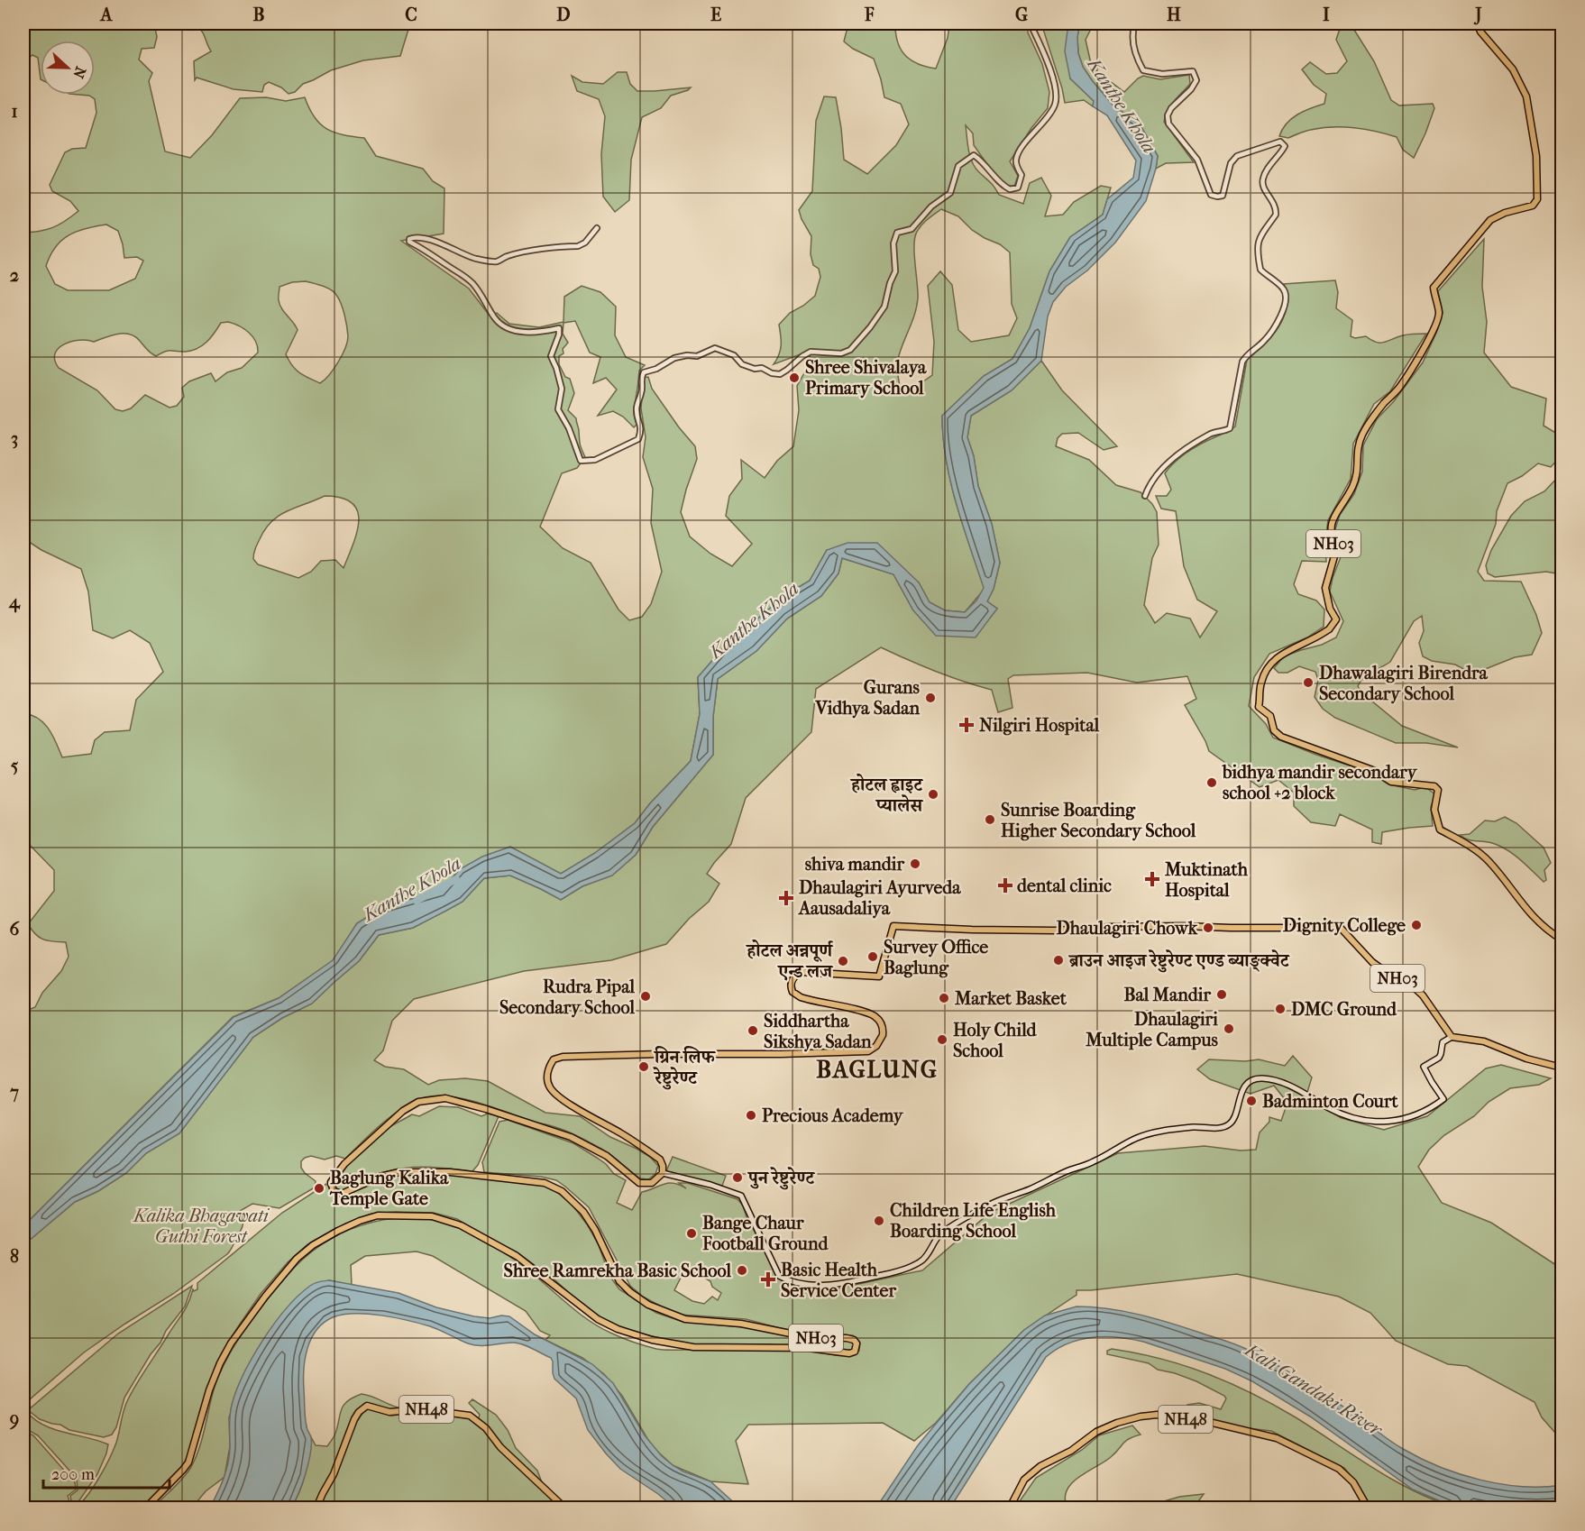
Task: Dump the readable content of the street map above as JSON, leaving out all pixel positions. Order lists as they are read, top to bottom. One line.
{"streets":{"main road":["NH03","NH48"]},"districts":["BAGLUNG"],"water":["Kanthe Khola","Kali Gandaki River"],"parks":["Kalika Bhagawati Guthi Forest"],"places":{"other":["Shree Shivalaya Primary School","Dhawalagiri Birendra Secondary School","Gurans Vidhya Sadan","bidhya mandir secondary school +2 block","होटल ह्वाइट प्यालेस","Sunrise Boarding Higher Secondary School","shiva mandir","Dignity College","Dhaulagiri Chowk","Survey Office Baglung","ब्राउन आइज रेष्टुरेण्ट एण्ड ब्याङ्क्वेट","होटल अन्नपूर्ण एन्ड लज","Bal Mandir","Rudra Pipal Secondary School","Market Basket","DMC Ground","Dhaulagiri Multiple Campus","Siddhartha Sikshya Sadan","Holy Child School","ग्रिन लिफ रेष्टुरेण्ट","Badminton Court","Precious Academy","पुन रेष्टुरेण्ट","Baglung Kalika Temple Gate","Children Life English Boarding School","Bange Chaur Football Ground","Shree Ramrekha Basic School"],"health":["Nilgiri Hospital","Muktinath Hospital","dental clinic","Dhaulagiri Ayurveda Aausadaliya","Basic Health Service Center"]},"scale_bar":"200 m","north":"right","grid":{"columns":["A","B","C","D","E","F","G","H","I","J"],"rows":["1","2","3","4","5","6","7","8","9"]}}
